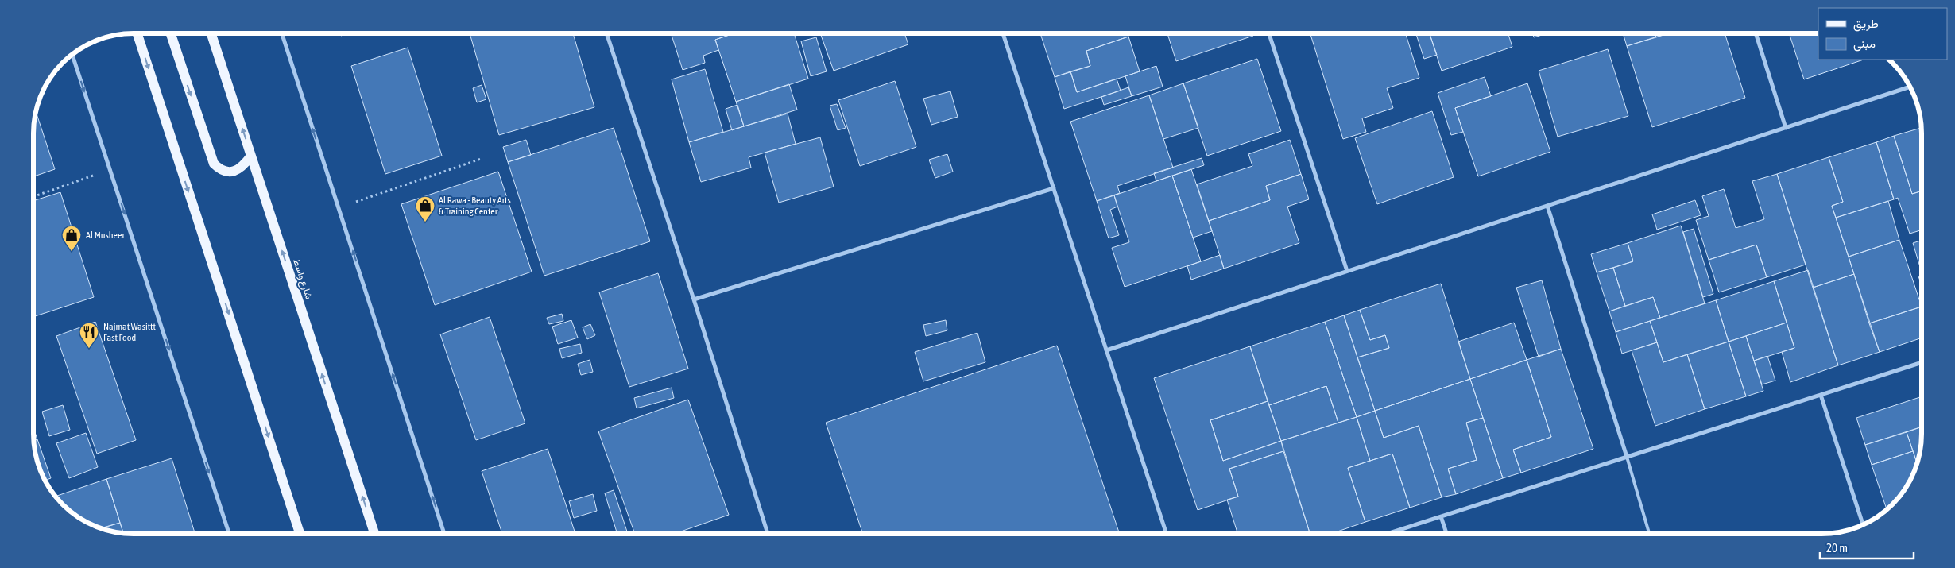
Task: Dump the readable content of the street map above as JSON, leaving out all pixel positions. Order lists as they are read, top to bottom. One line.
{"streets":{"main road":["شارع واسط"]},"places":{"shop":["Al Rawa - Beauty Arts & Training Center","Al Musheer"],"restaurant":["Najmat Wasittt Fast Food"]},"legend":["طريق","مبنى"],"scale_bar":"20 m"}
